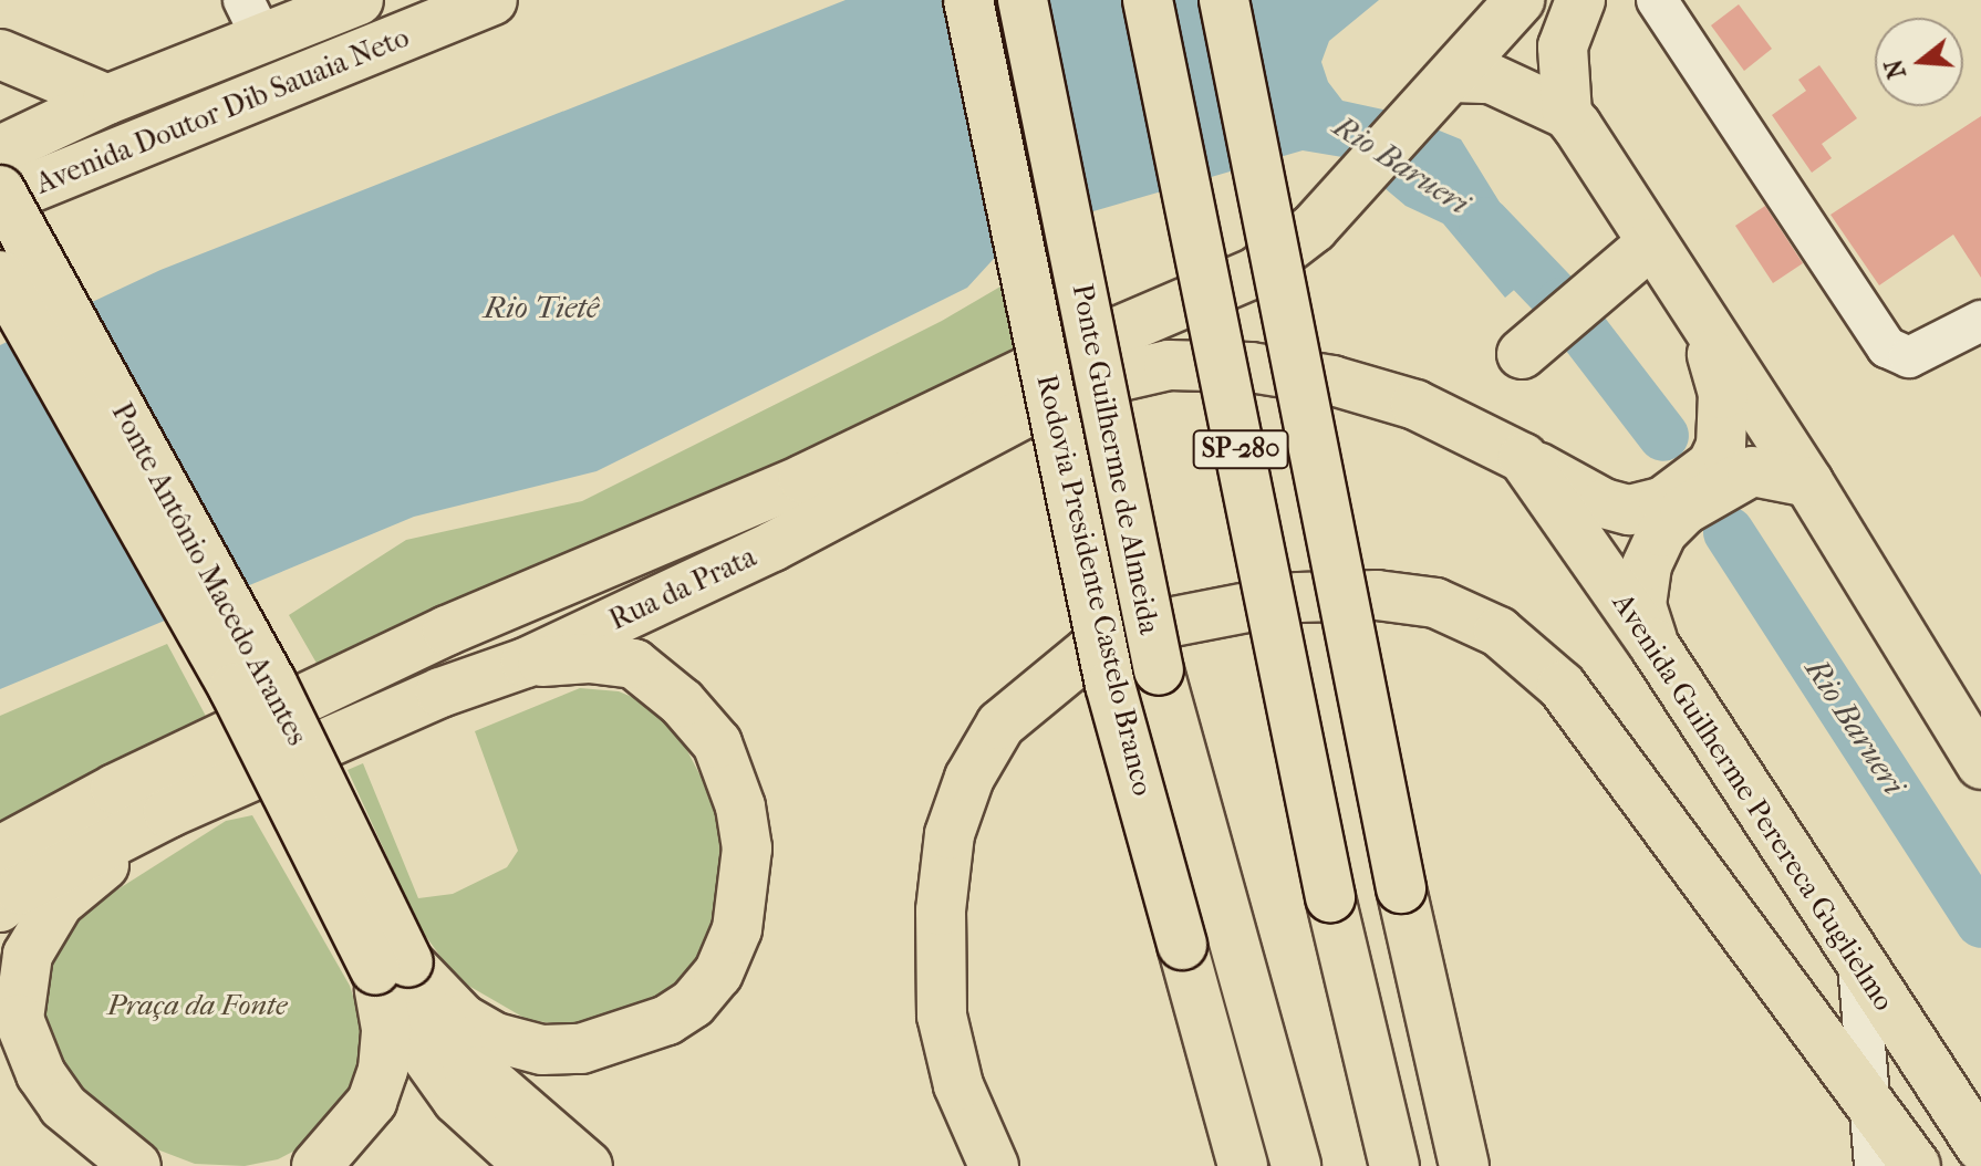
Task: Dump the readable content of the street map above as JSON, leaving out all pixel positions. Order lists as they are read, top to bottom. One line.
{"streets":{"main road":["Avenida Doutor Dib Sauaia Neto","SP-280","Ponte Guilherme de Almeida","Ponte Antônio Macedo Arantes","Rodovia Presidente Castelo Branco","Rua da Prata","Avenida Guilherme Perereca Guglielmo"]},"crossings":[["Rua da Prata","Avenida Guilherme Perereca Guglielmo"]],"water":["Rio Barueri","Rio Tietê"],"parks":["Praça da Fonte"],"north":"left"}
